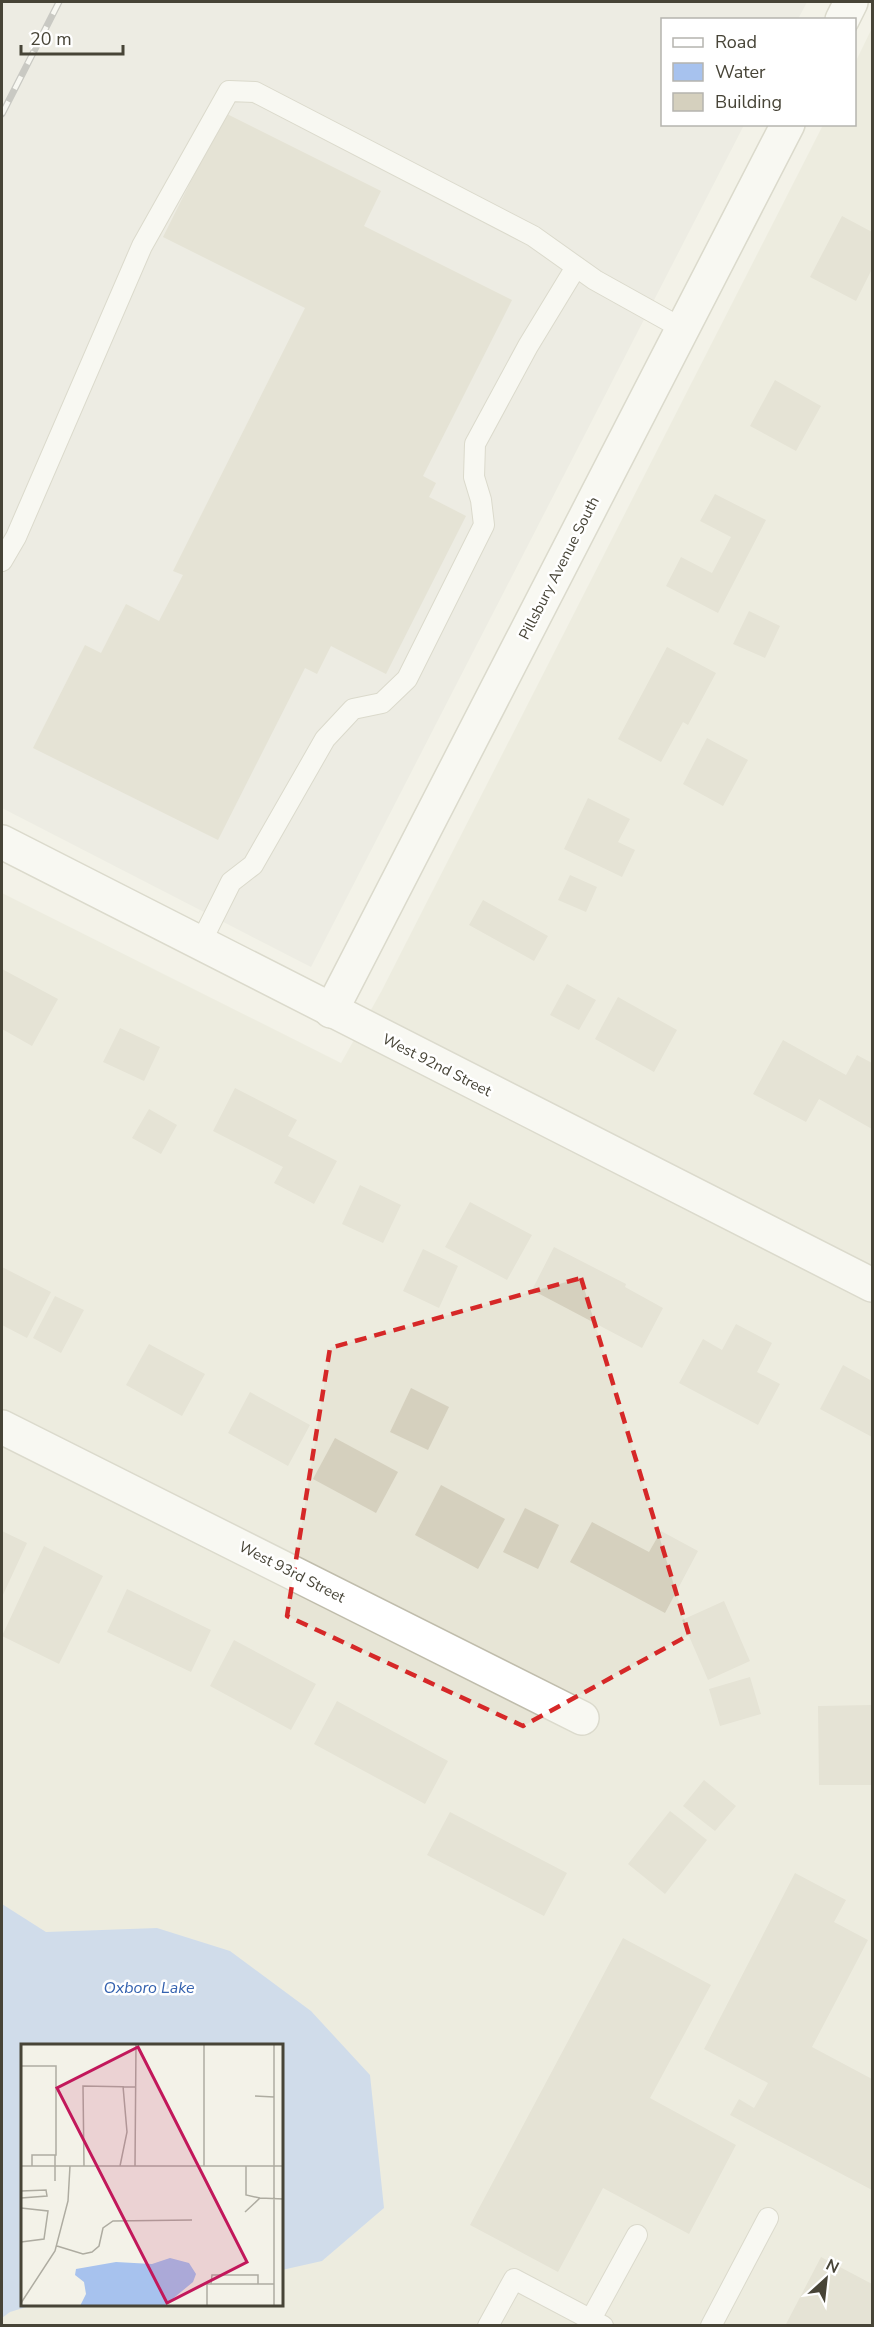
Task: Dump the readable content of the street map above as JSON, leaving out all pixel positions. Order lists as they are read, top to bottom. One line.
{"streets":{"street":["Pillsbury Avenue South","West 92nd Street","West 93rd Street"]},"crossings":[["Pillsbury Avenue South","West 92nd Street"]],"water":["Oxboro Lake"],"legend":["Road","Water","Building"],"scale_bar":"20 m","north":"top right"}
